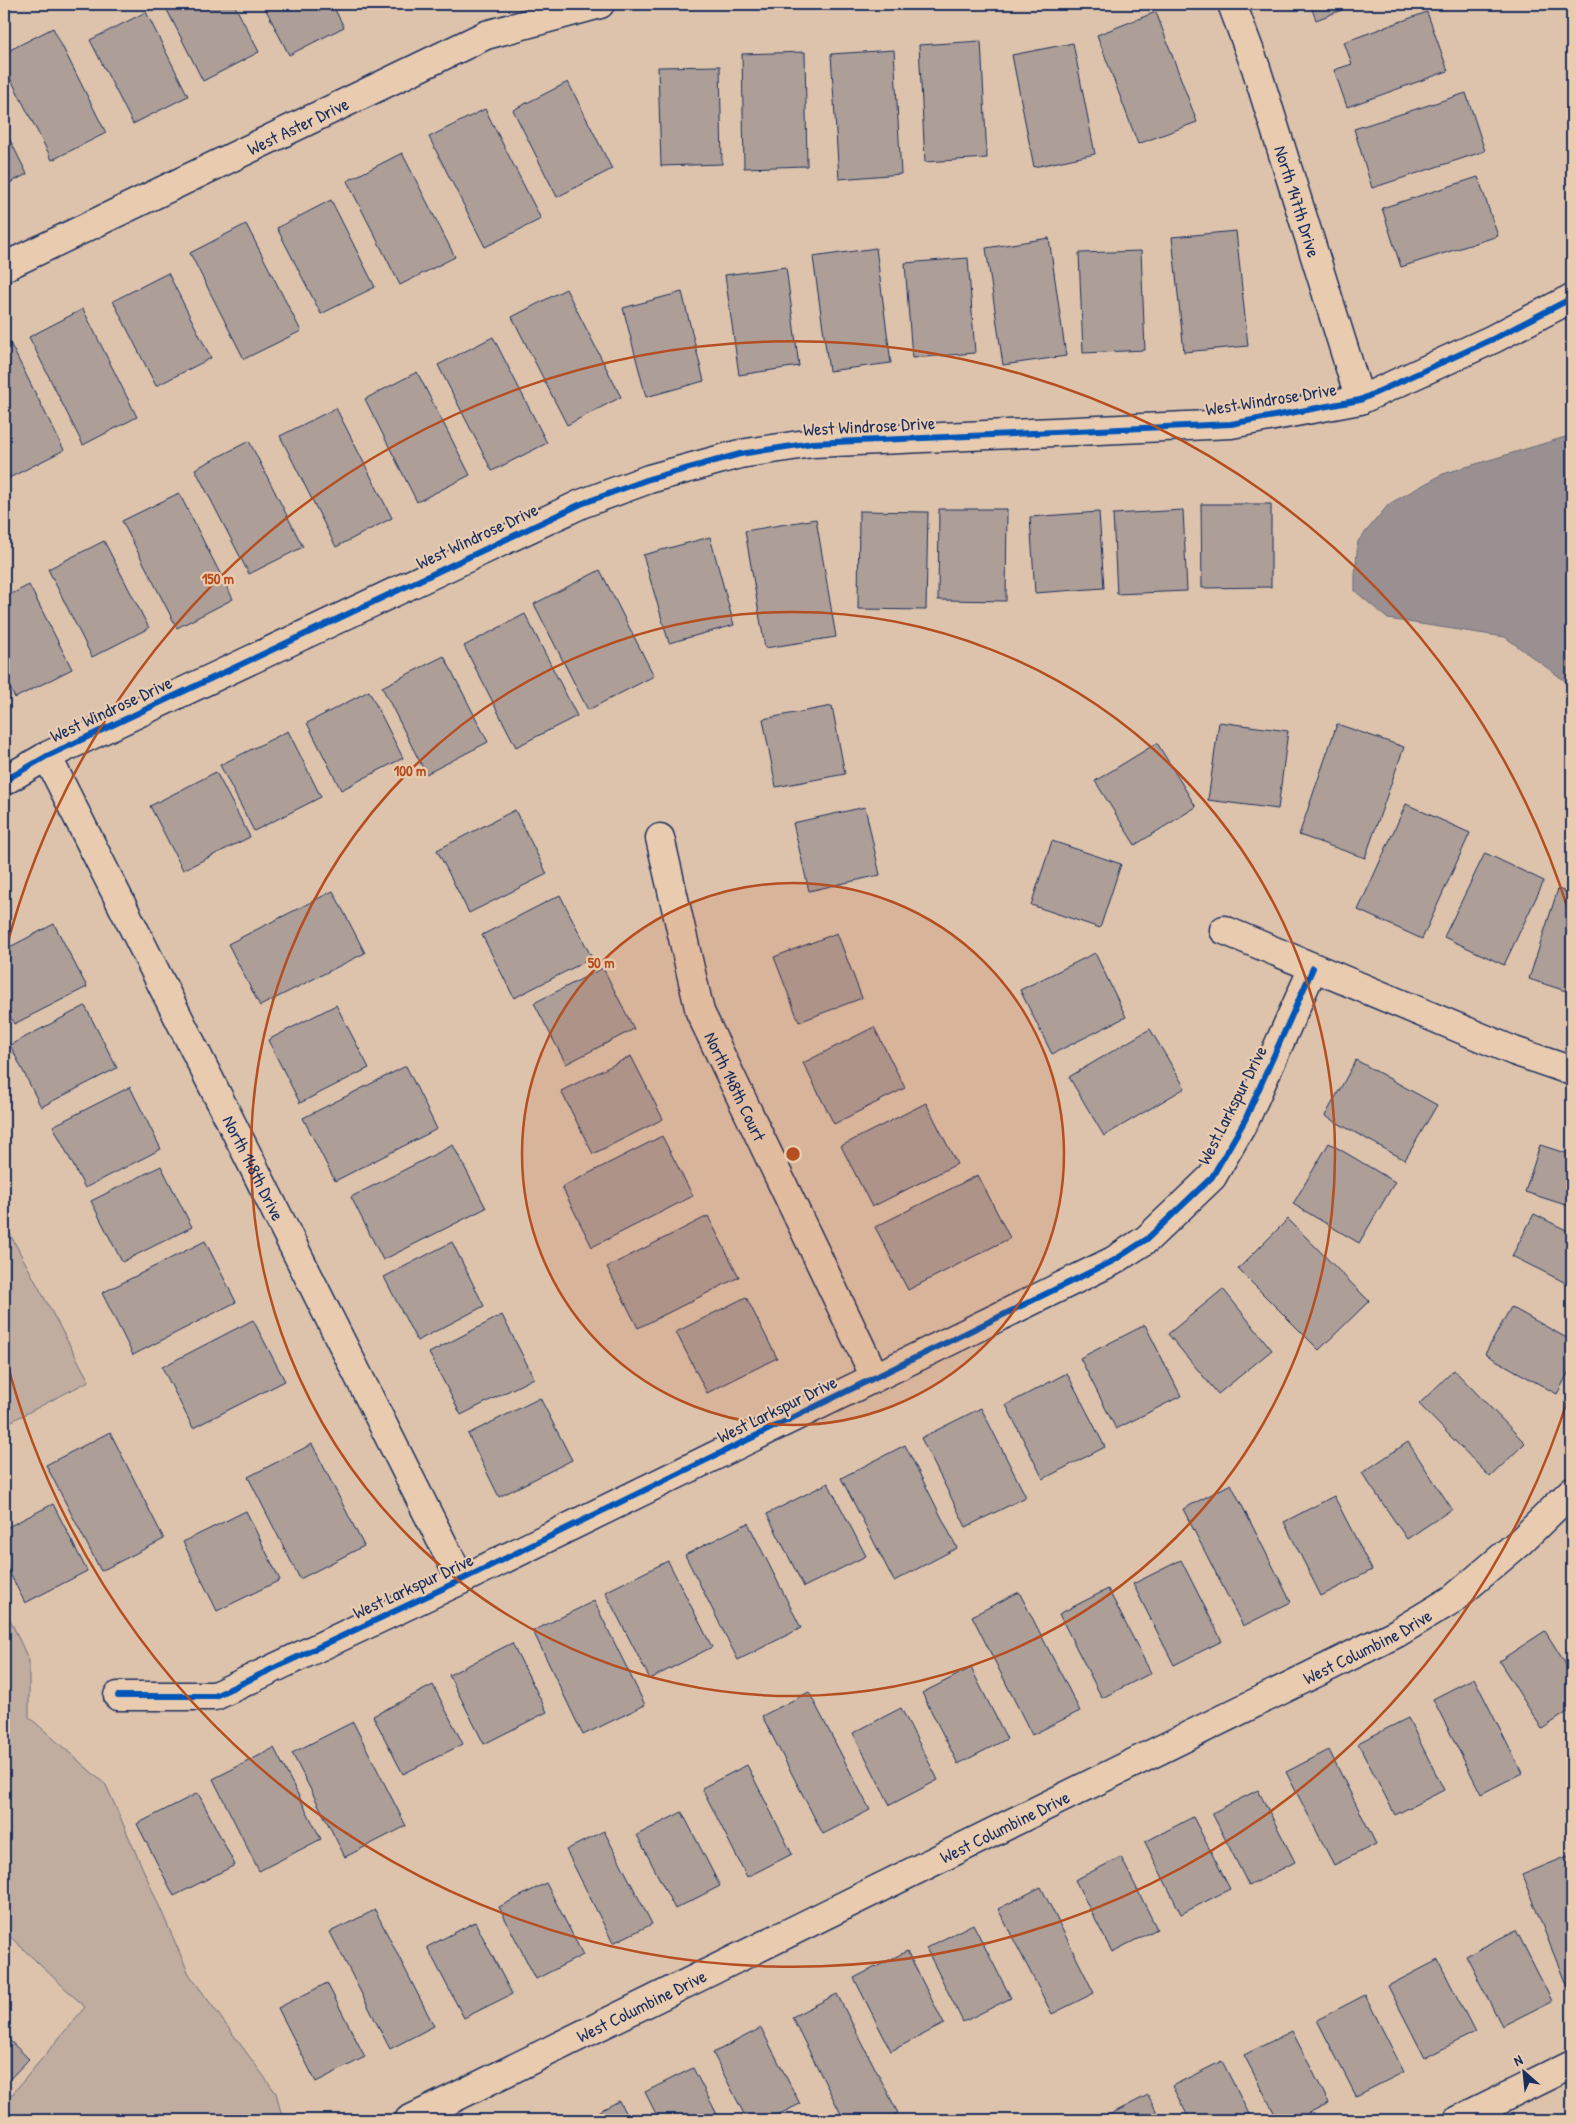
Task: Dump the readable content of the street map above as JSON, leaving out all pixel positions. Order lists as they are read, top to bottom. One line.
{"streets":{"street":["West Aster Drive","North 147th Drive","West Windrose Drive","North 148th Court","West Larkspur Drive","North 148th Drive","West Columbine Drive"]},"crossings":[["North 147th Drive","West Windrose Drive"],["West Windrose Drive","North 148th Drive"],["North 148th Court","West Larkspur Drive"],["West Larkspur Drive","North 148th Drive"]],"north":"top left","rings":["150 m","100 m","50 m"]}
